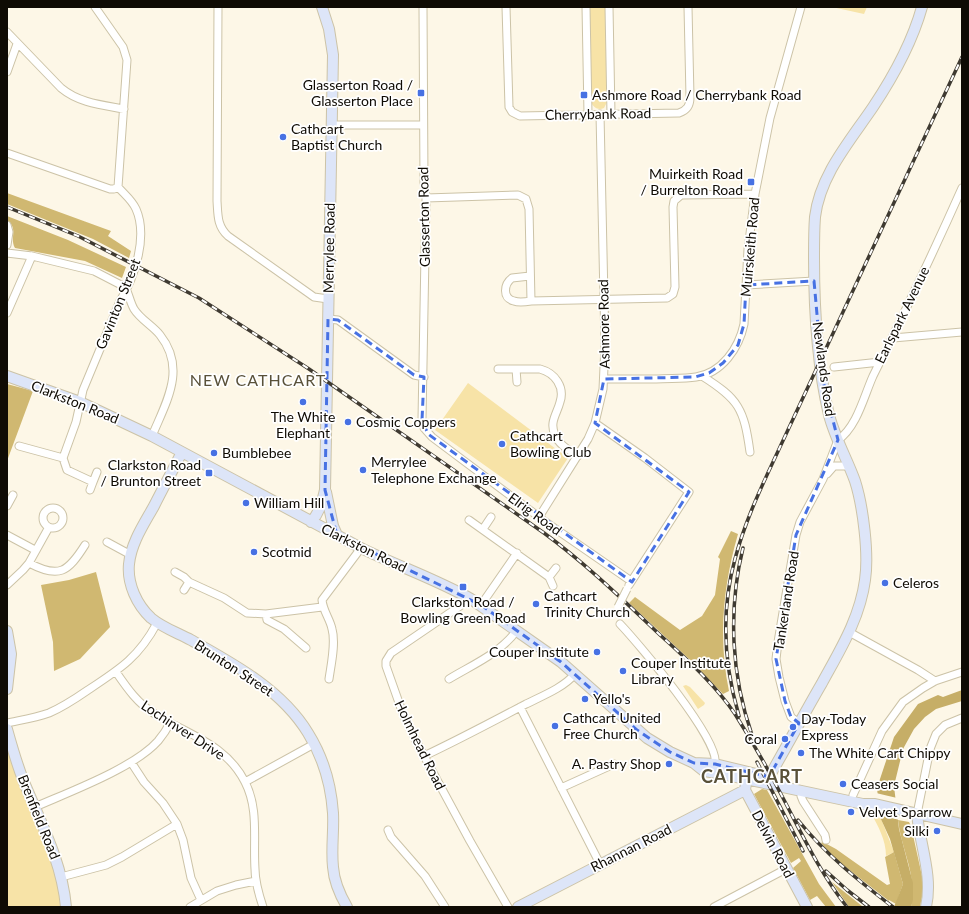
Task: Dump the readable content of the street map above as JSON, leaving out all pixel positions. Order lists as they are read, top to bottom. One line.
{"streets":{"main road":["Merrylee Road","Newlands Road","Clarkston Road","Brunton Street","Brenfield Road","Delvin Road","Rhannan Road"],"street":["Cherrybank Road","Glasserton Road","Muirskeith Road","Gavinton Street","Earlspark Avenue","Ashmore Road","Elrig Road","Tankerland Road","Lochinver Drive","Holmhead Road"]},"crossings":[["Cherrybank Road","Ashmore Road"],["Glasserton Road","Elrig Road"],["Muirskeith Road","Ashmore Road"],["Merrylee Road","Clarkston Road"],["Gavinton Street","Clarkston Road"],["Earlspark Avenue","Newlands Road"],["Earlspark Avenue","Tankerland Road"],["Ashmore Road","Elrig Road"],["Newlands Road","Clarkston Road"],["Newlands Road","Tankerland Road"],["Clarkston Road","Brunton Street"],["Clarkston Road","Delvin Road"],["Clarkston Road","Rhannan Road"],["Delvin Road","Rhannan Road"]],"districts":["NEW CATHCART","CATHCART"],"places":{"transit":["Glasserton Road / Glasserton Place","Ashmore Road / Cherrybank Road","Muirkeith Road / Burrelton Road","Clarkston Road / Brunton Street","Clarkston Road / Bowling Green Road"],"other":["Cathcart Baptist Church","The White Elephant","Cosmic Coppers","Cathcart Bowling Club","Bumblebee","Merrylee Telephone Exchange","William Hill","Scotmid","Celeros","Cathcart Trinity Church","Couper Institute","Couper Institute Library","Yello's","Cathcart United Free Church","Day-Today Express","Coral","The White Cart Chippy","A. Pastry Shop","Ceasers Social","Velvet Sparrow","Silki"]}}
